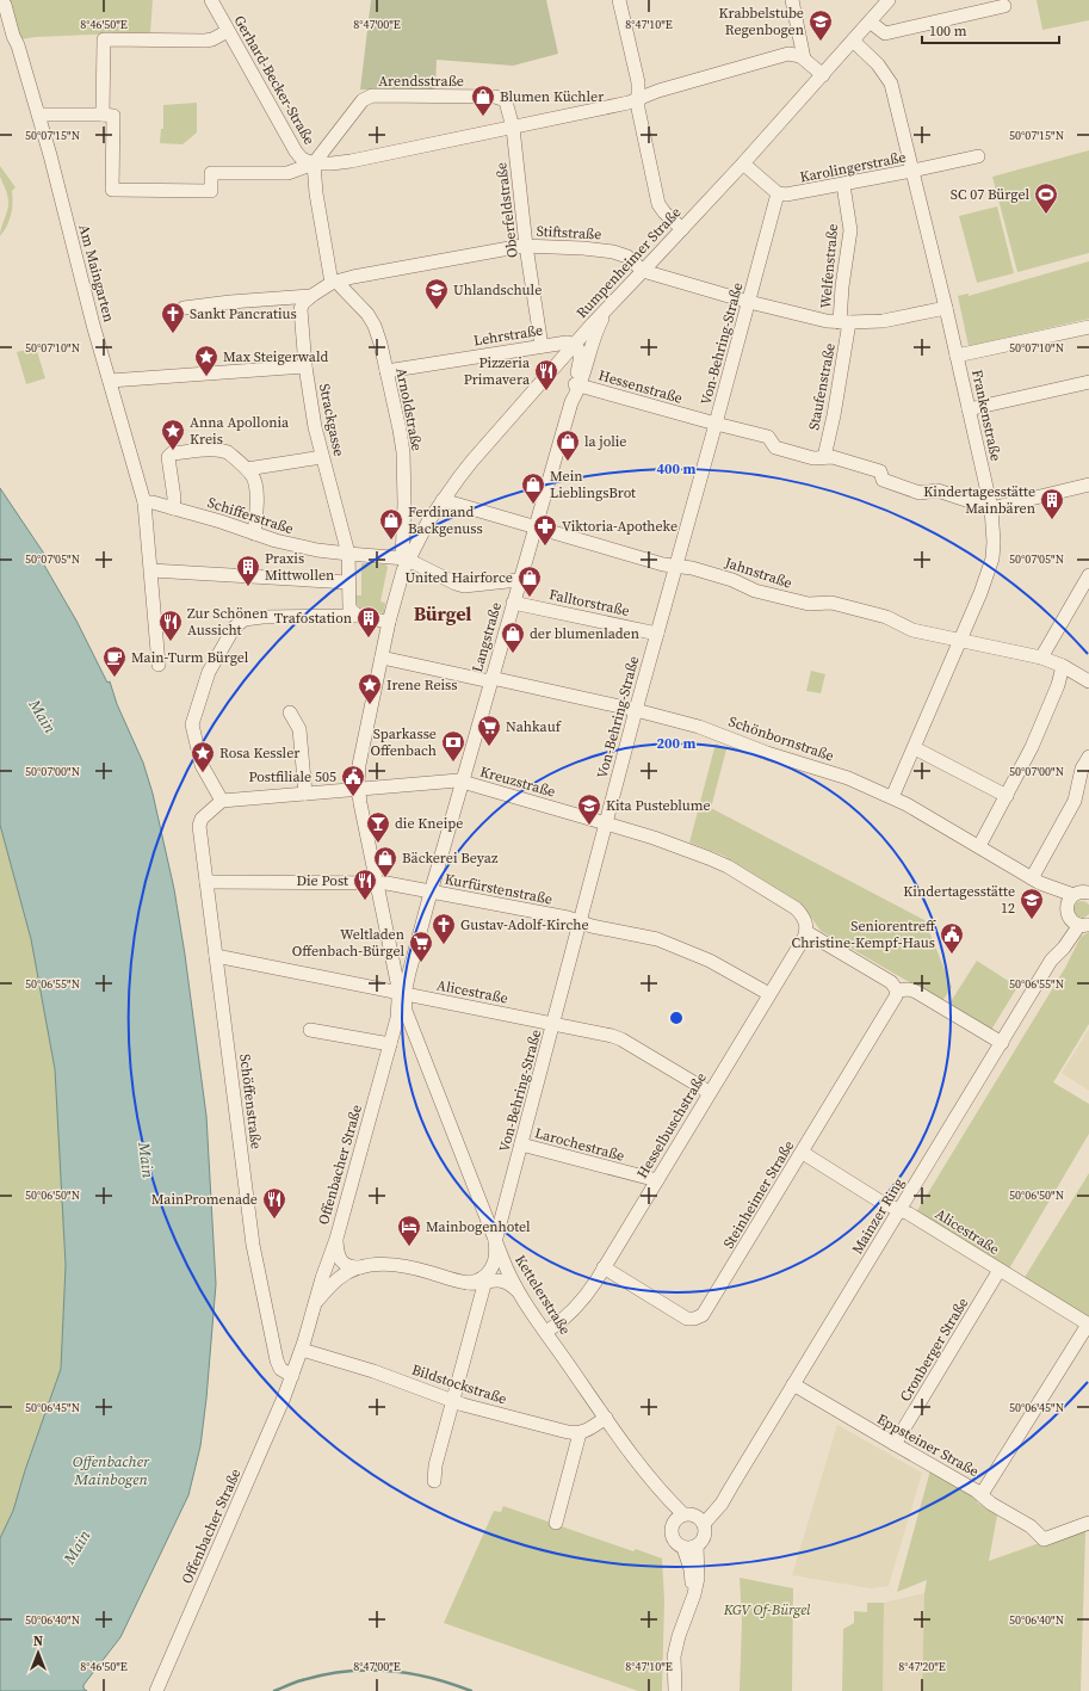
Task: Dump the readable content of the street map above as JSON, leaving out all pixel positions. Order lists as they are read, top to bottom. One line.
{"streets":{"street":["Gerhard-Becker-Straße","Arendsstraße","Karolingerstraße","Oberfeldstraße","Stiftstraße","Rumpenheimer Straße","Welfenstraße","Am Maingarten","Lehrstraße","Von-Behring-Straße","Hessenstraße","Staufenstraße","Arnoldstraße","Frankenstraße","Strackgasse","Schifferstraße","Jahnstraße","Falltorstraße","Langstraße","Schönbornstraße","Kreuzstraße","Kurfürstenstraße","Alicestraße","Schöffenstraße","Hesselbuschstraße","Larochestraße","Offenbacher Straße","Steinheimer Straße","Mainzer Ring","Kettelerstraße","Cronberger Straße","Bildstockstraße","Eppsteiner Straße"]},"crossings":[["Gerhard-Becker-Straße","Arendsstraße"],["Gerhard-Becker-Straße","Stiftstraße"],["Gerhard-Becker-Straße","Arnoldstraße"],["Arendsstraße","Oberfeldstraße"],["Karolingerstraße","Welfenstraße"],["Karolingerstraße","Von-Behring-Straße"],["Karolingerstraße","Frankenstraße"],["Oberfeldstraße","Stiftstraße"],["Oberfeldstraße","Lehrstraße"],["Stiftstraße","Rumpenheimer Straße"],["Stiftstraße","Welfenstraße"],["Stiftstraße","Von-Behring-Straße"],["Stiftstraße","Staufenstraße"],["Stiftstraße","Arnoldstraße"],["Stiftstraße","Frankenstraße"],["Stiftstraße","Strackgasse"],["Rumpenheimer Straße","Lehrstraße"],["Rumpenheimer Straße","Arnoldstraße"],["Rumpenheimer Straße","Frankenstraße"],["Rumpenheimer Straße","Schifferstraße"],["Rumpenheimer Straße","Jahnstraße"],["Rumpenheimer Straße","Langstraße"],["Rumpenheimer Straße","Offenbacher Straße"],["Welfenstraße","Staufenstraße"],["Am Maingarten","Schifferstraße"],["Lehrstraße","Arnoldstraße"],["Von-Behring-Straße","Hessenstraße"],["Von-Behring-Straße","Jahnstraße"],["Von-Behring-Straße","Falltorstraße"],["Von-Behring-Straße","Schönbornstraße"],["Von-Behring-Straße","Kreuzstraße"],["Von-Behring-Straße","Kurfürstenstraße"],["Von-Behring-Straße","Alicestraße"],["Von-Behring-Straße","Larochestraße"],["Von-Behring-Straße","Kettelerstraße"],["Von-Behring-Straße","Bildstockstraße"],["Hessenstraße","Staufenstraße"],["Hessenstraße","Frankenstraße"],["Hessenstraße","Langstraße"],["Arnoldstraße","Schifferstraße"],["Arnoldstraße","Offenbacher Straße"],["Frankenstraße","Jahnstraße"],["Frankenstraße","Schönbornstraße"],["Strackgasse","Schifferstraße"],["Schifferstraße","Offenbacher Straße"],["Jahnstraße","Langstraße"],["Falltorstraße","Langstraße"],["Langstraße","Schönbornstraße"],["Langstraße","Kreuzstraße"],["Langstraße","Kurfürstenstraße"],["Langstraße","Alicestraße"],["Langstraße","Offenbacher Straße"],["Langstraße","Kettelerstraße"],["Schönbornstraße","Offenbacher Straße"],["Schönbornstraße","Mainzer Ring"],["Kreuzstraße","Schöffenstraße"],["Kreuzstraße","Hesselbuschstraße"],["Kreuzstraße","Offenbacher Straße"],["Kurfürstenstraße","Schöffenstraße"],["Kurfürstenstraße","Hesselbuschstraße"],["Kurfürstenstraße","Offenbacher Straße"],["Alicestraße","Schöffenstraße"],["Alicestraße","Hesselbuschstraße"],["Alicestraße","Offenbacher Straße"],["Alicestraße","Steinheimer Straße"],["Alicestraße","Mainzer Ring"],["Alicestraße","Kettelerstraße"],["Alicestraße","Cronberger Straße"],["Schöffenstraße","Offenbacher Straße"],["Hesselbuschstraße","Larochestraße"],["Hesselbuschstraße","Steinheimer Straße"],["Hesselbuschstraße","Kettelerstraße"],["Offenbacher Straße","Kettelerstraße"],["Offenbacher Straße","Bildstockstraße"],["Mainzer Ring","Kettelerstraße"],["Mainzer Ring","Eppsteiner Straße"],["Cronberger Straße","Eppsteiner Straße"]],"districts":["Bürgel"],"water":["Main","Offenbacher Mainbogen"],"parks":["KGV Of-Bürgel"],"places":{"school or university":["Krabbelstube Regenbogen","Uhlandschule","Kita Pusteblume","Kindertagesstätte 12"],"shop":["Blumen Küchler","la jolie","Mein LieblingsBrot","Ferdinand Backgenuss","United Hairforce","der blumenladen","Bäckerei Beyaz"],"sports":["SC 07 Bürgel"],"church":["Sankt Pancratius","Gustav-Adolf-Kirche"],"place":["Max Steigerwald","Anna Apollonia Kreis","Irene Reiss","Rosa Kessler"],"restaurant":["Pizzeria Primavera","Zur Schönen Aussicht","Die Post","MainPromenade"],"building":["Kindertagesstätte Mainbären","Praxis Mittwollen","Trafostation"],"pharmacy":["Viktoria-Apotheke"],"cafe":["Main-Turm Bürgel"],"supermarket":["Nahkauf","Weltladen Offenbach-Bürgel"],"bank":["Sparkasse Offenbach"],"public building":["Postfiliale 505","Seniorentreff Christine-Kempf-Haus"],"bar":["die Kneipe"],"hotel":["Mainbogenhotel"]},"scale_bar":"100 m","north":"top","coordinates":["8°46'50\"E","8°47'00\"E","8°47'10\"E","50°07'15\"N","50°07'10\"N","50°07'05\"N","50°07'00\"N","50°06'55\"N","50°06'50\"N","50°06'45\"N","50°06'40\"N","8°47'20\"E"],"rings":["400 m","200 m"]}
